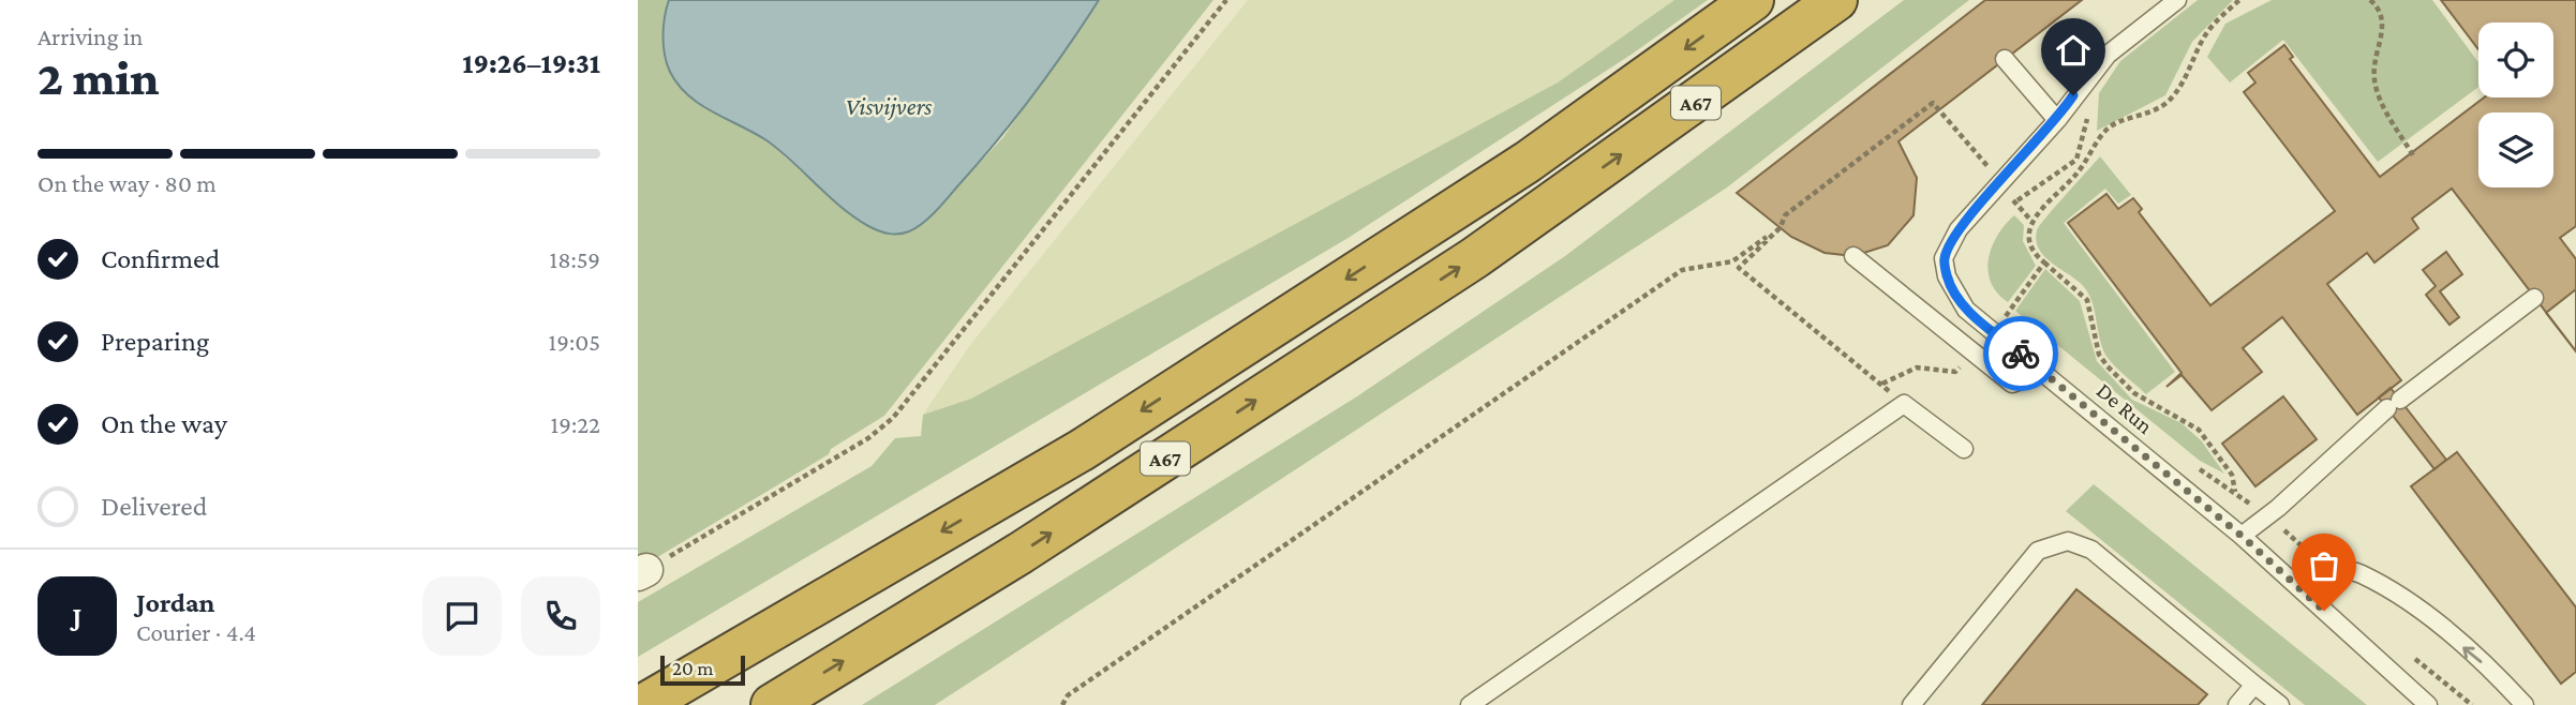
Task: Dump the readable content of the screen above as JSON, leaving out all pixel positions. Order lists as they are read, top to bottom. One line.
{"streets":{"highway":["A67"],"lane":["De Run"]},"water":["Visvijvers"],"scale_bar":"20 m","page":{"heading":["2 min","Arriving in","19:26–19:31"],"panel":["Jordan","Courier · 4.4"],"bar":"On the way · 80 m","list":[["Confirmed","18:59"],["Preparing","19:05"],["On the way","19:22"],"Delivered"],"round":"J","scale":"20 m"}}
